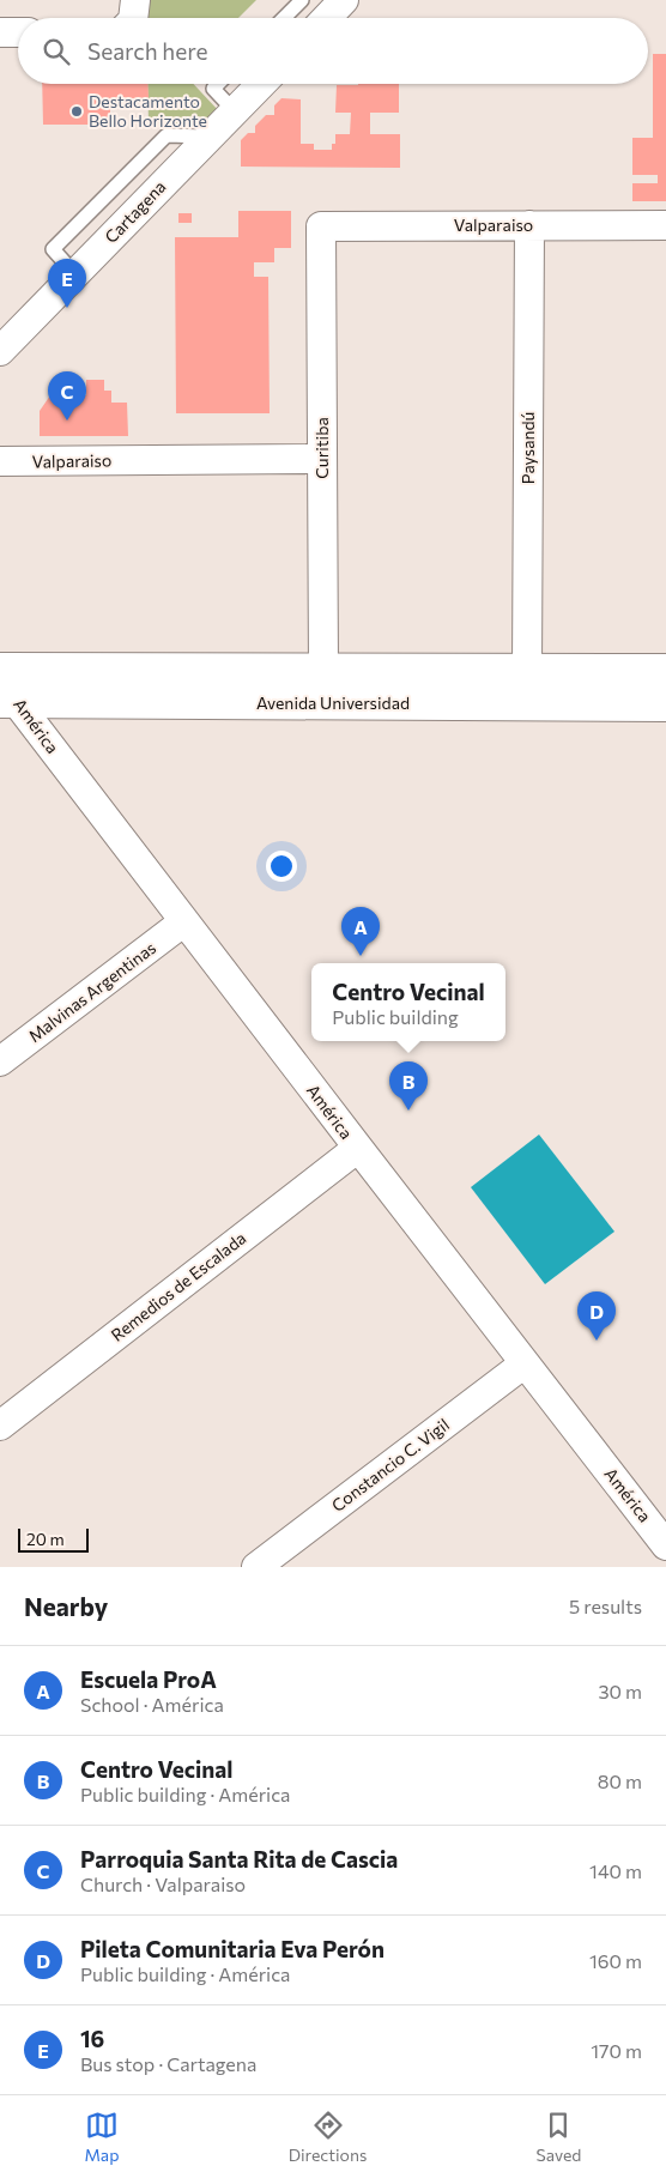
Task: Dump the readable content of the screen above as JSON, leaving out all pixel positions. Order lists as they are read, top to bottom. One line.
{"streets":{"main road":["Avenida Universidad"],"street":["Cartagena","Valparaiso","Curitiba","Paysandú","América","Malvinas Argentinas","Remedios de Escalada","Constancio C. Vigil"]},"crossings":[["Valparaiso","Curitiba"],["Valparaiso","Paysandú"],["Curitiba","Avenida Universidad"],["Paysandú","Avenida Universidad"],["Avenida Universidad","América"],["América","Malvinas Argentinas"],["América","Remedios de Escalada"],["América","Constancio C. Vigil"]],"places":["Destacamento Bello Horizonte"],"scale_bar":"20 m","page":{"search":"Search here","pins":["E","C","A","B","D"],"popup":["Centro Vecinal","Public building"],"scale":"20 m","heading":["Nearby","5 results"],"list":[{"mark":"A","name":"Escuela ProA","note":"School · América","value":"30 m"},{"mark":"B","name":"Centro Vecinal","note":"Public building · América","value":"80 m"},{"mark":"C","name":"Parroquia Santa Rita de Cascia","note":"Church · Valparaiso","value":"140 m"},{"mark":"D","name":"Pileta Comunitaria Eva Perón","note":"Public building · América","value":"160 m"},{"mark":"E","name":"16","note":"Bus stop · Cartagena","value":"170 m"}],"nav":["Map","Directions","Saved"]}}
